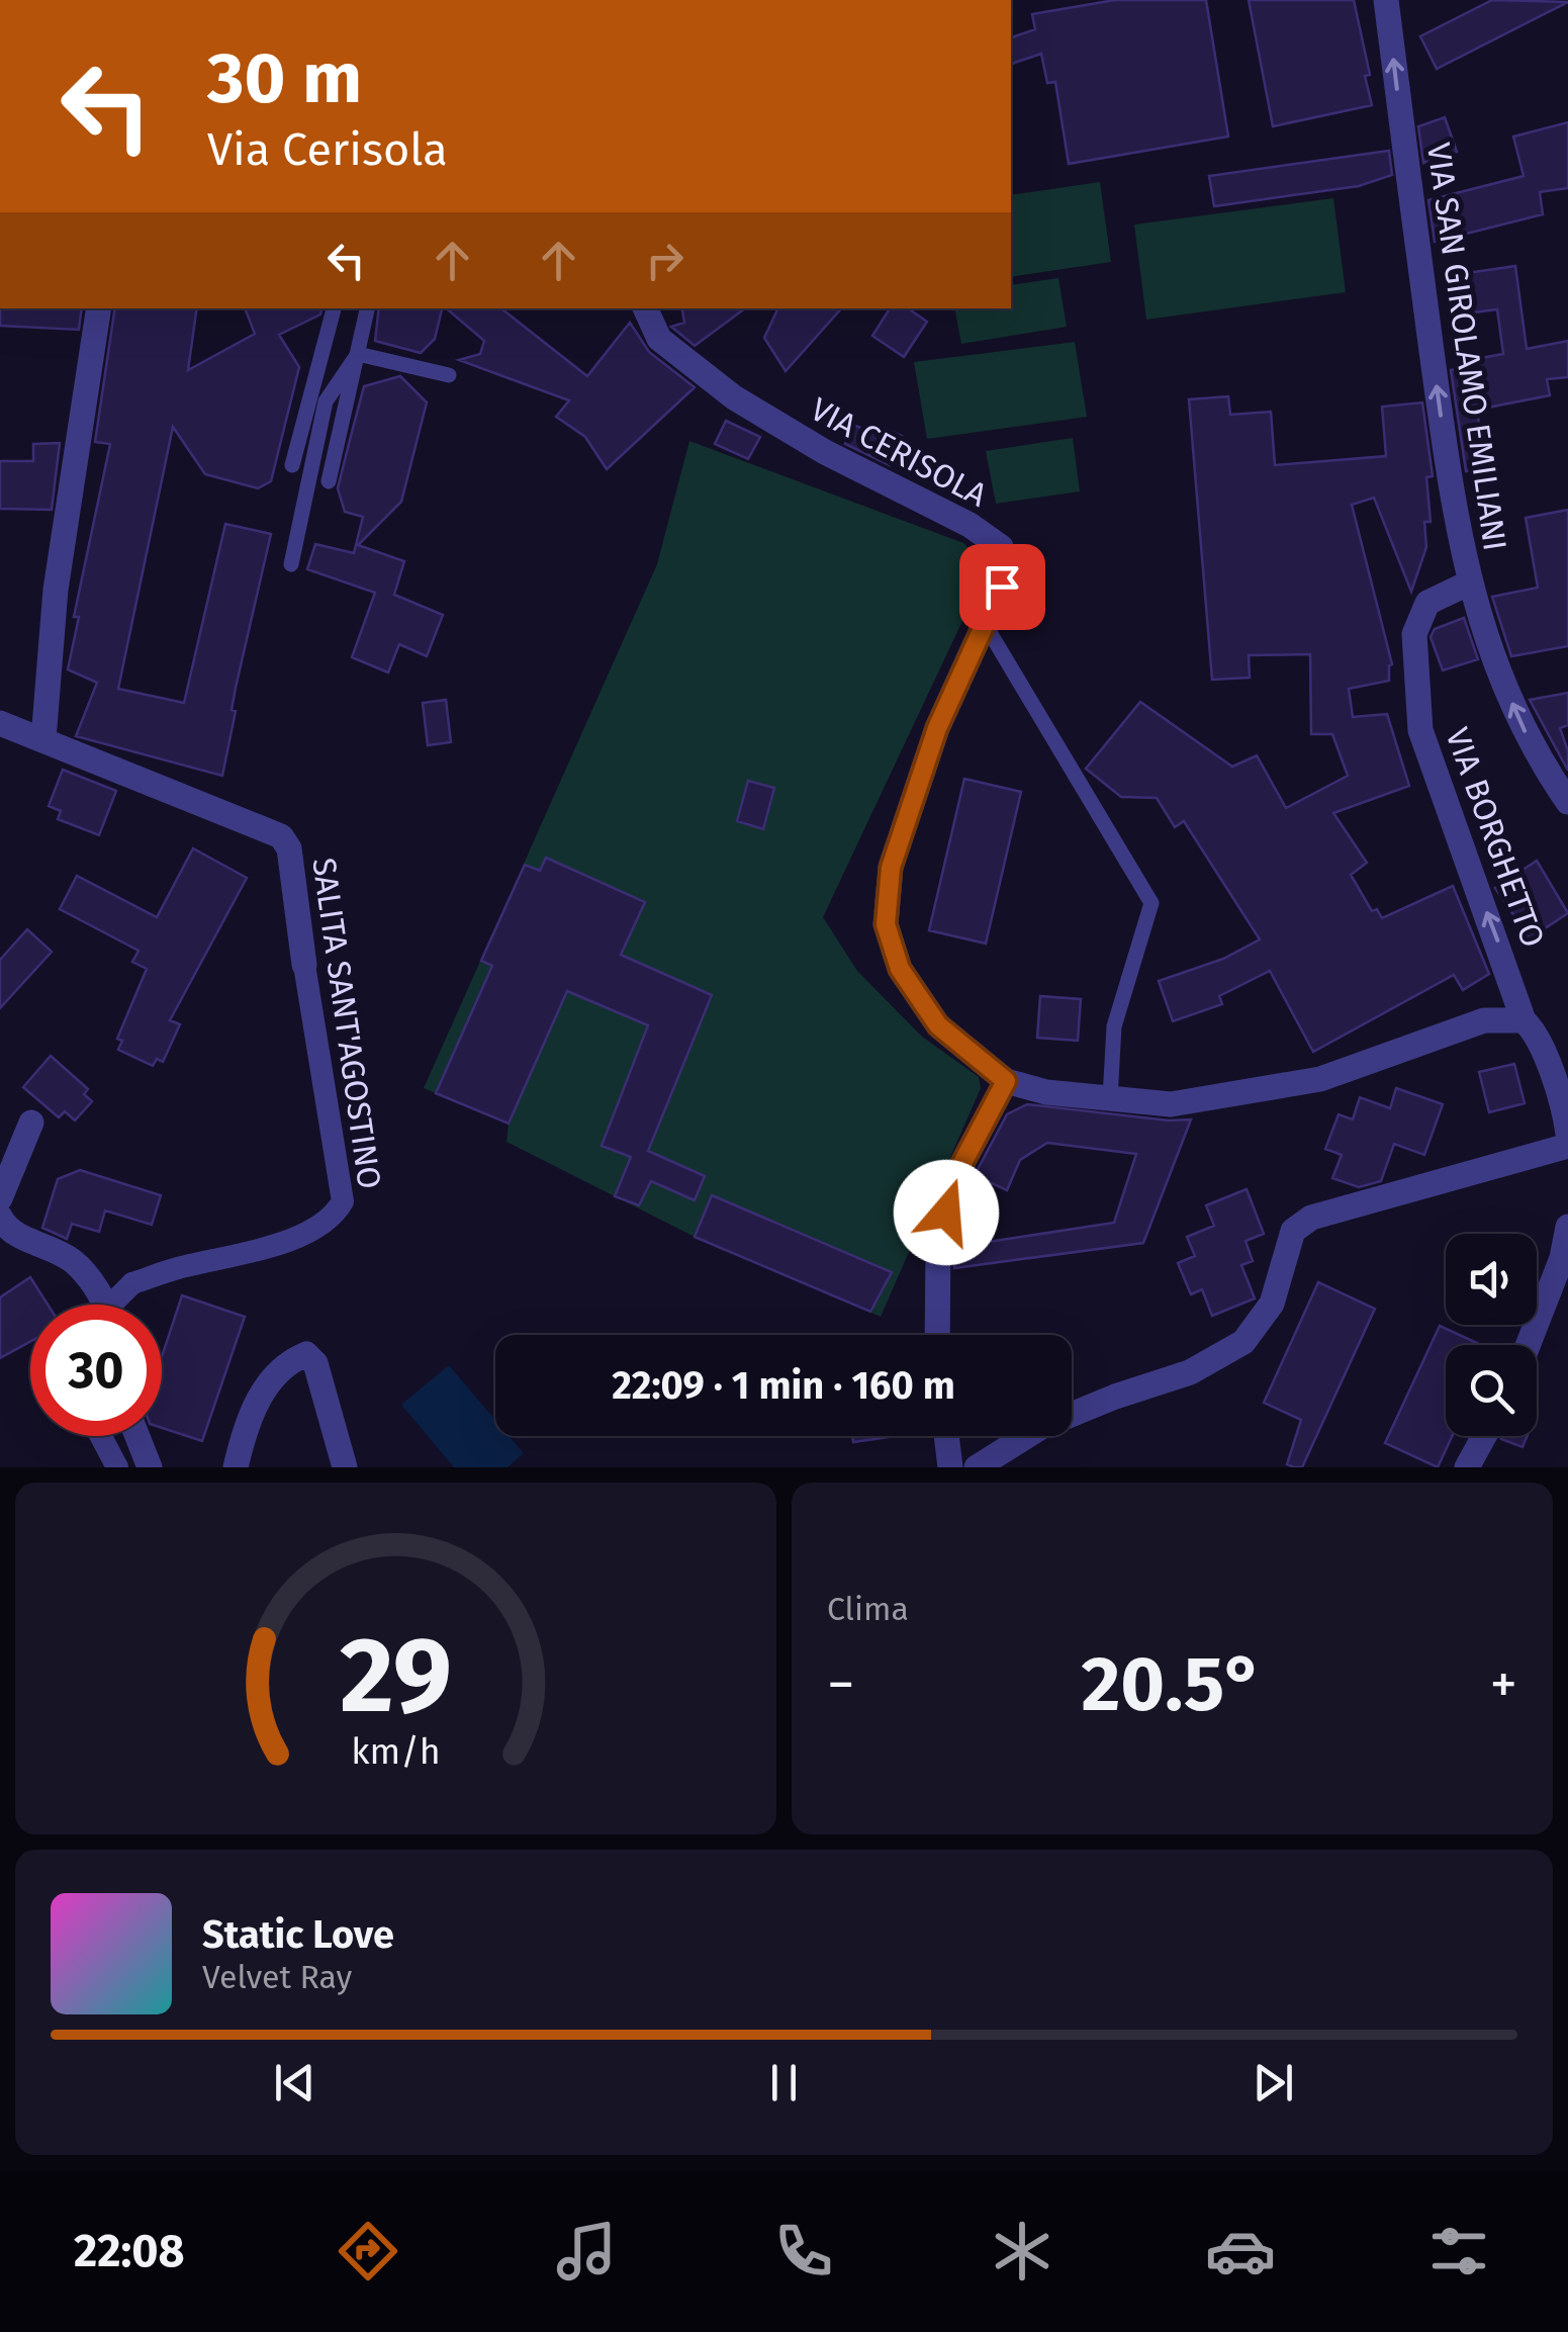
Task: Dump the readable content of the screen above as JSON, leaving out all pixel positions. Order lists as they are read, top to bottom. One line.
{"streets":{"street":["VIA SAN GIROLAMO EMILIANI","VIA CERISOLA","VIA BORGHETTO","SALITA SANT'AGOSTINO"]},"crossings":[["VIA SAN GIROLAMO EMILIANI","VIA BORGHETTO"],["VIA CERISOLA","VIA BORGHETTO"]],"one_way":["VIA SAN GIROLAMO EMILIANI","VIA BORGHETTO"],"page":{"turn":["30 m","Via Cerisola"],"limit":"30","trip":"22:09 · 1 min · 160 m","tile":"Clima","heat":["−","20.5°","+"],"song":["Static Love","Velvet Ray"],"tabs":"22:08","gauge":["29","km/h"]}}
